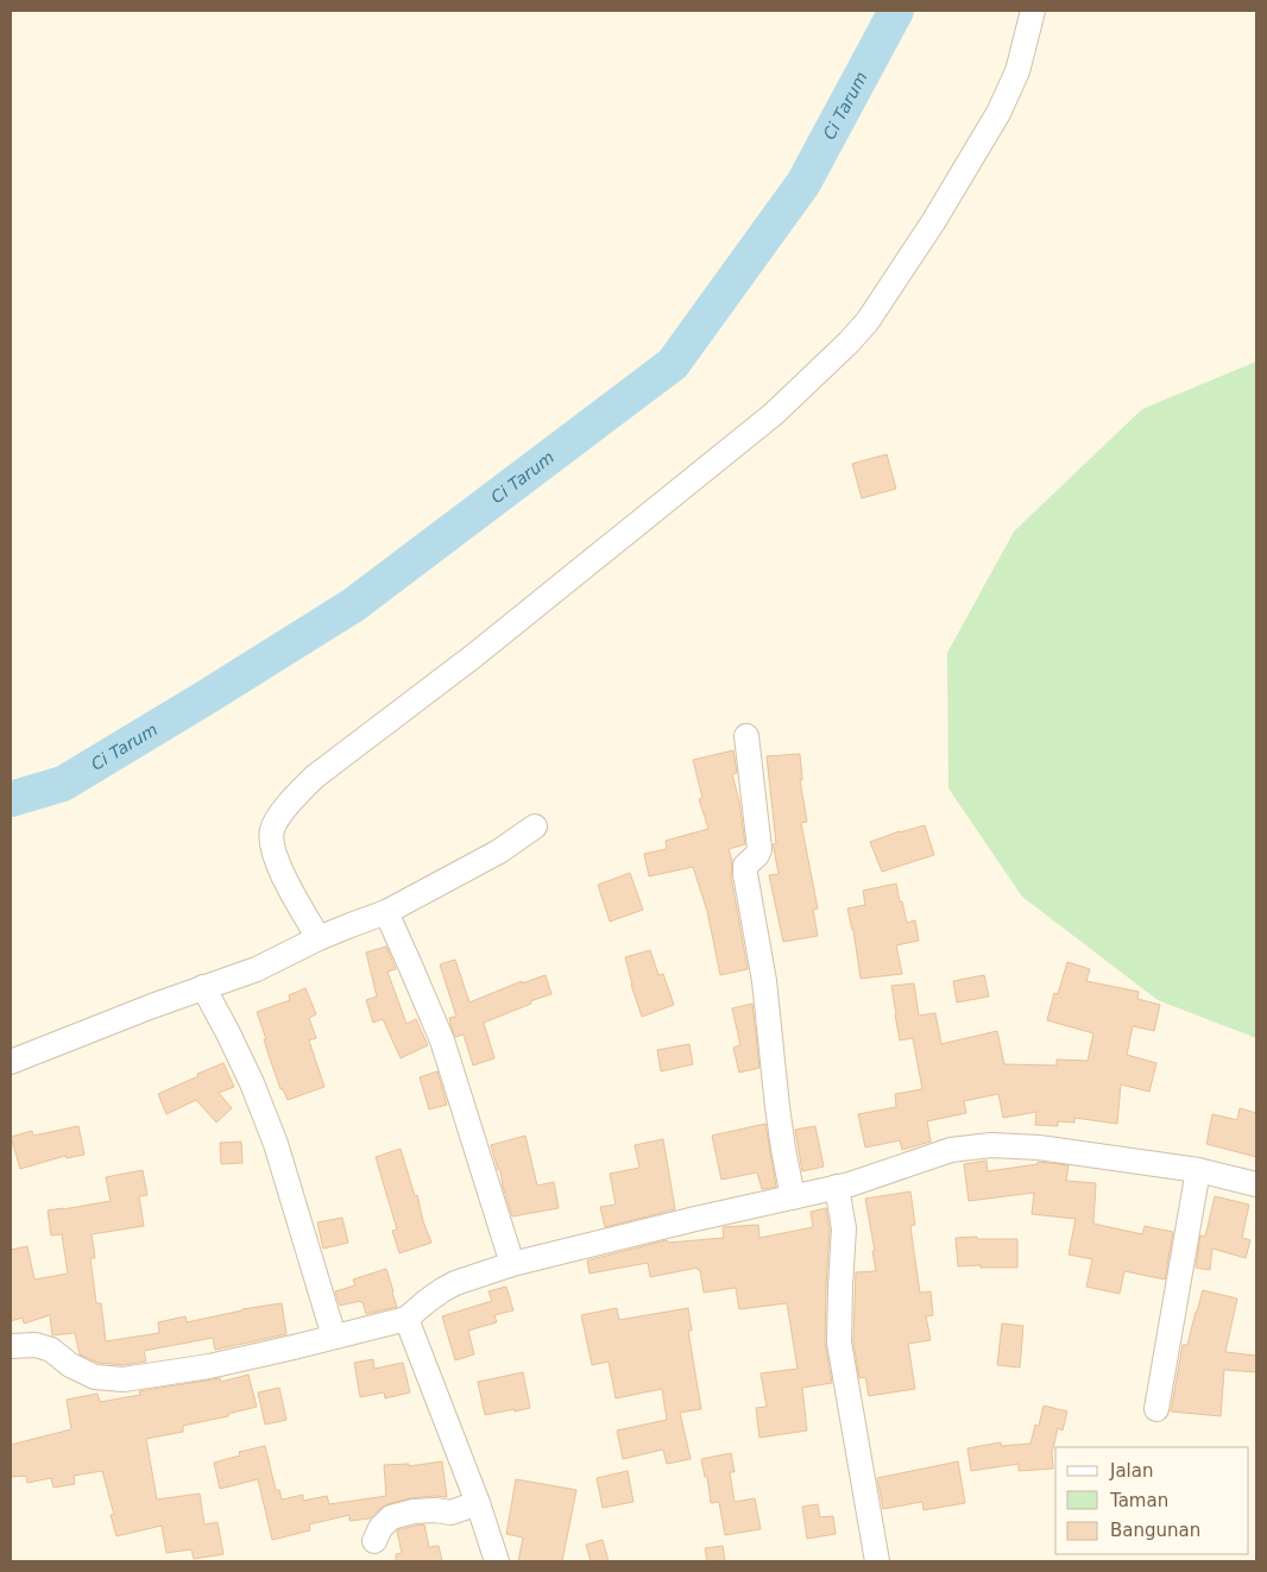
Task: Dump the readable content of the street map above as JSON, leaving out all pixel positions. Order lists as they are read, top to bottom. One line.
{"water":["Ci Tarum"],"legend":["Jalan","Taman","Bangunan"]}
